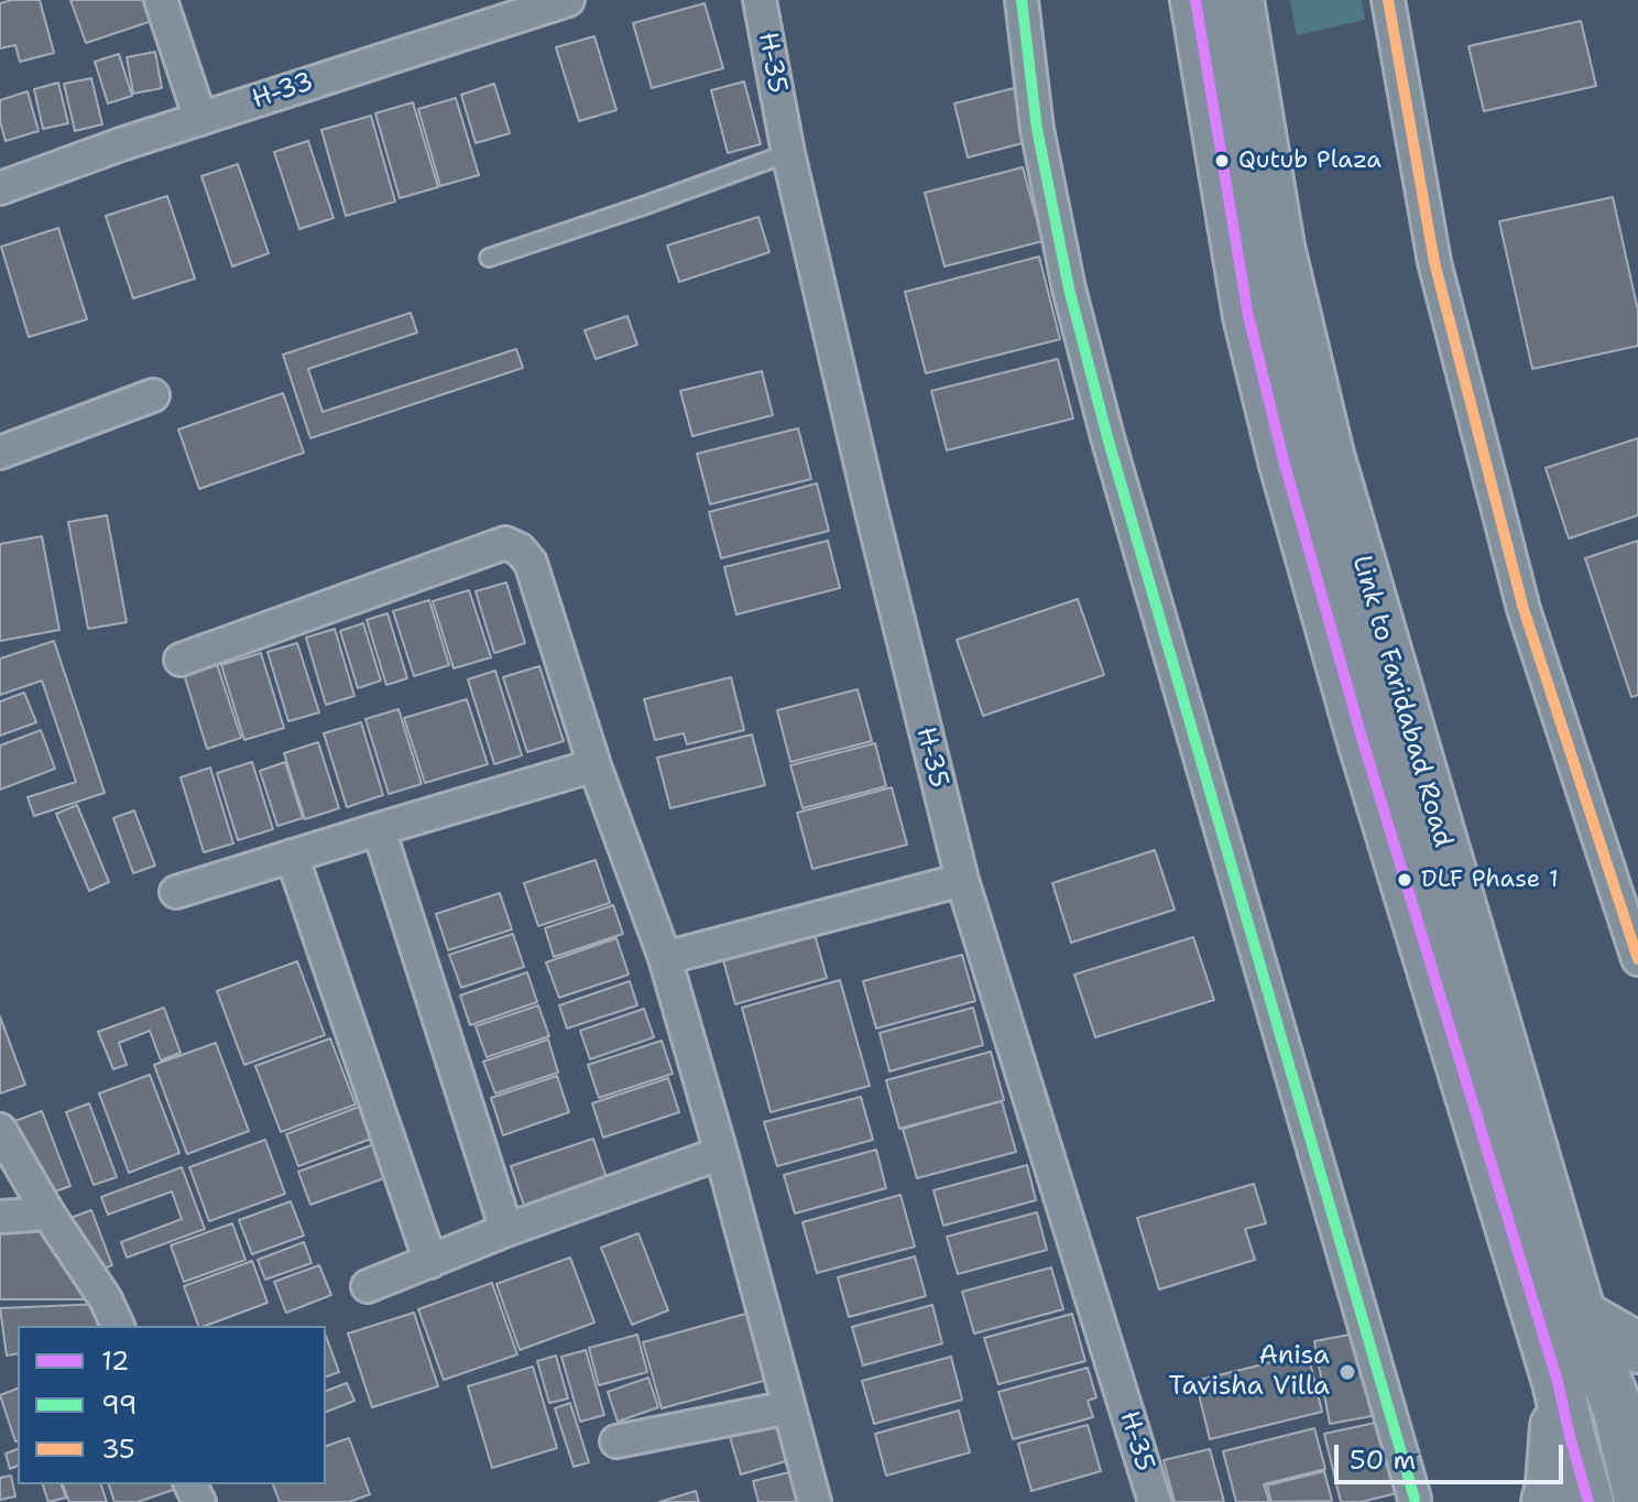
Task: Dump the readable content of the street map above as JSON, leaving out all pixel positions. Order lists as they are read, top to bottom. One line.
{"streets":{"main road":["Link to Faridabad Road"],"street":["H-35","H-33"]},"places":["Qutub Plaza","DLF Phase 1","Anisa Tavisha Villa"],"lines":["transit line 12","transit line 99","transit line 35"],"legend":["12","99","35"],"scale_bar":"50 m"}
